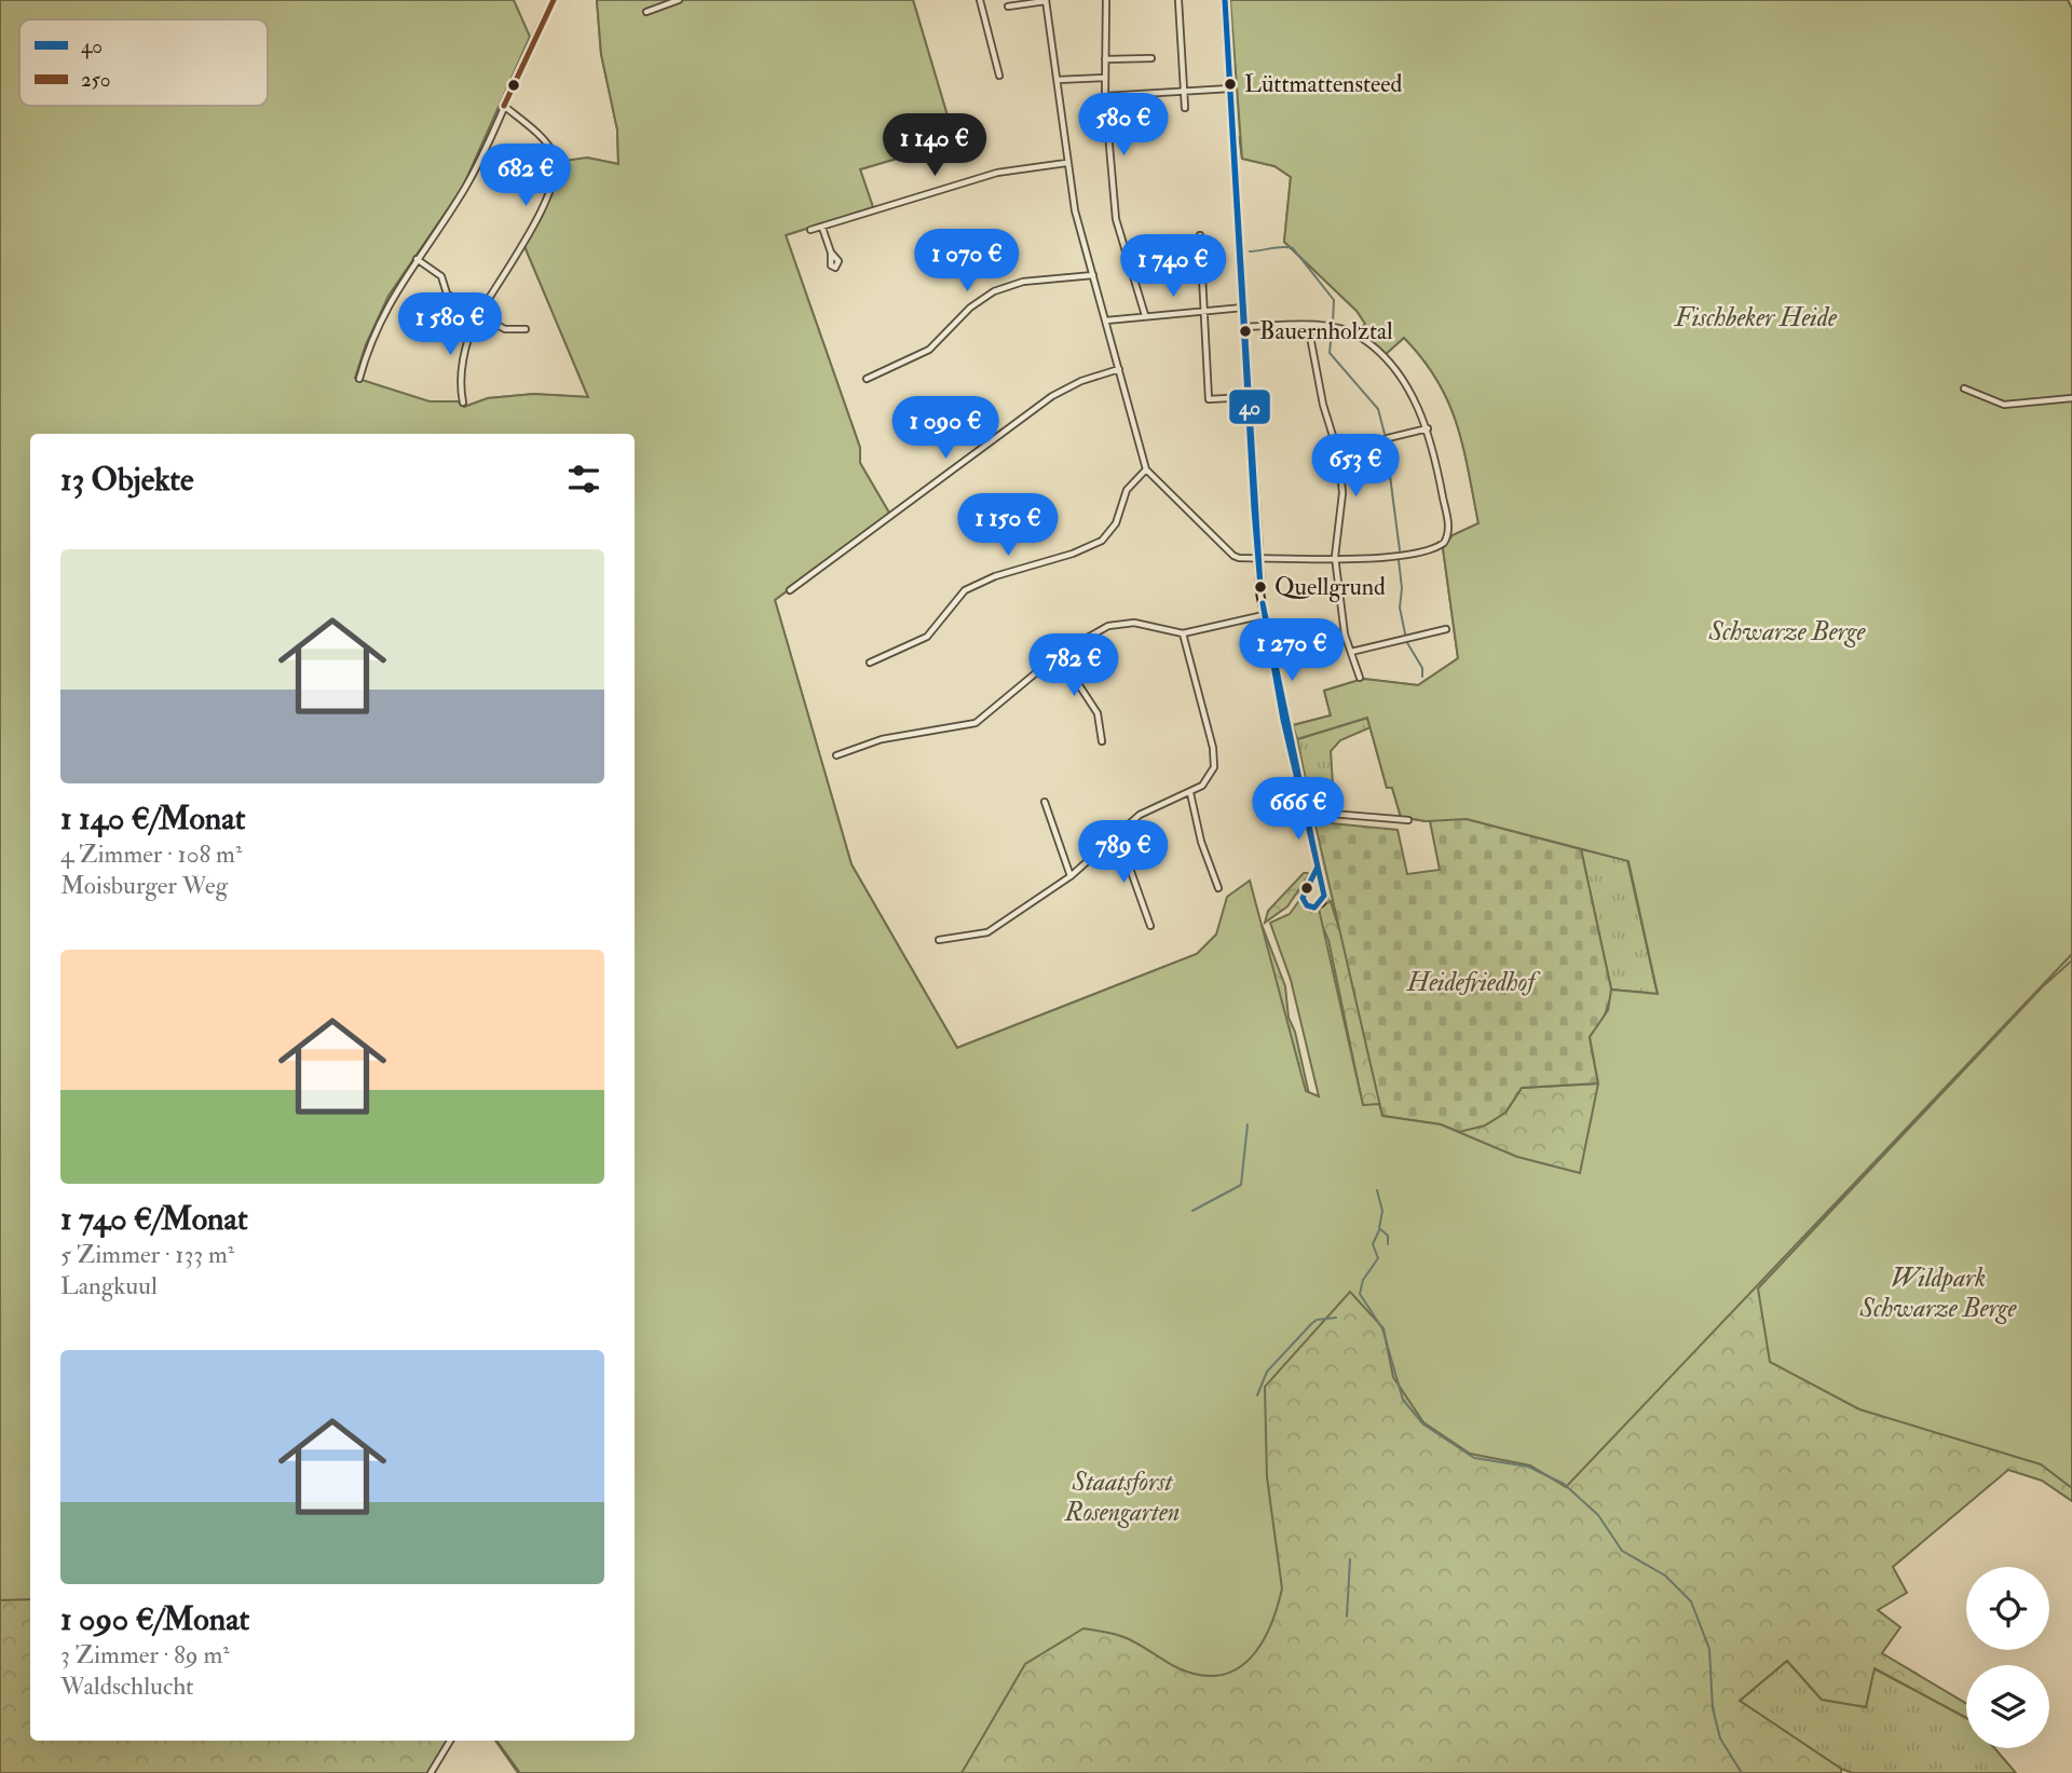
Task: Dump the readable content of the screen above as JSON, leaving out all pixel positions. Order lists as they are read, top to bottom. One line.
{"parks":["Fischbeker Heide","Schwarze Berge","Heidefriedhof","Wildpark Schwarze Berge","Staatsforst Rosengarten"],"places":["Lüttmattensteed","Bauernholztal","Quellgrund"],"lines":["transit line 40","transit line 250"],"legend":["40","250"],"page":{"price":["580 €","1 140 €","682 €","1 070 €","1 740 €","1 580 €","1 090 €","653 €","1 150 €","1 270 €","782 €","666 €","789 €"],"heading":"13 Objekte","list":[{"name":"1 140 €/Monat","note":"4 Zimmer · 108 m² · Moisburger Weg"},{"name":"1 740 €/Monat","note":"5 Zimmer · 133 m² · Langkuul"},{"name":"1 090 €/Monat","note":"3 Zimmer · 89 m² · Waldschlucht"}]}}
